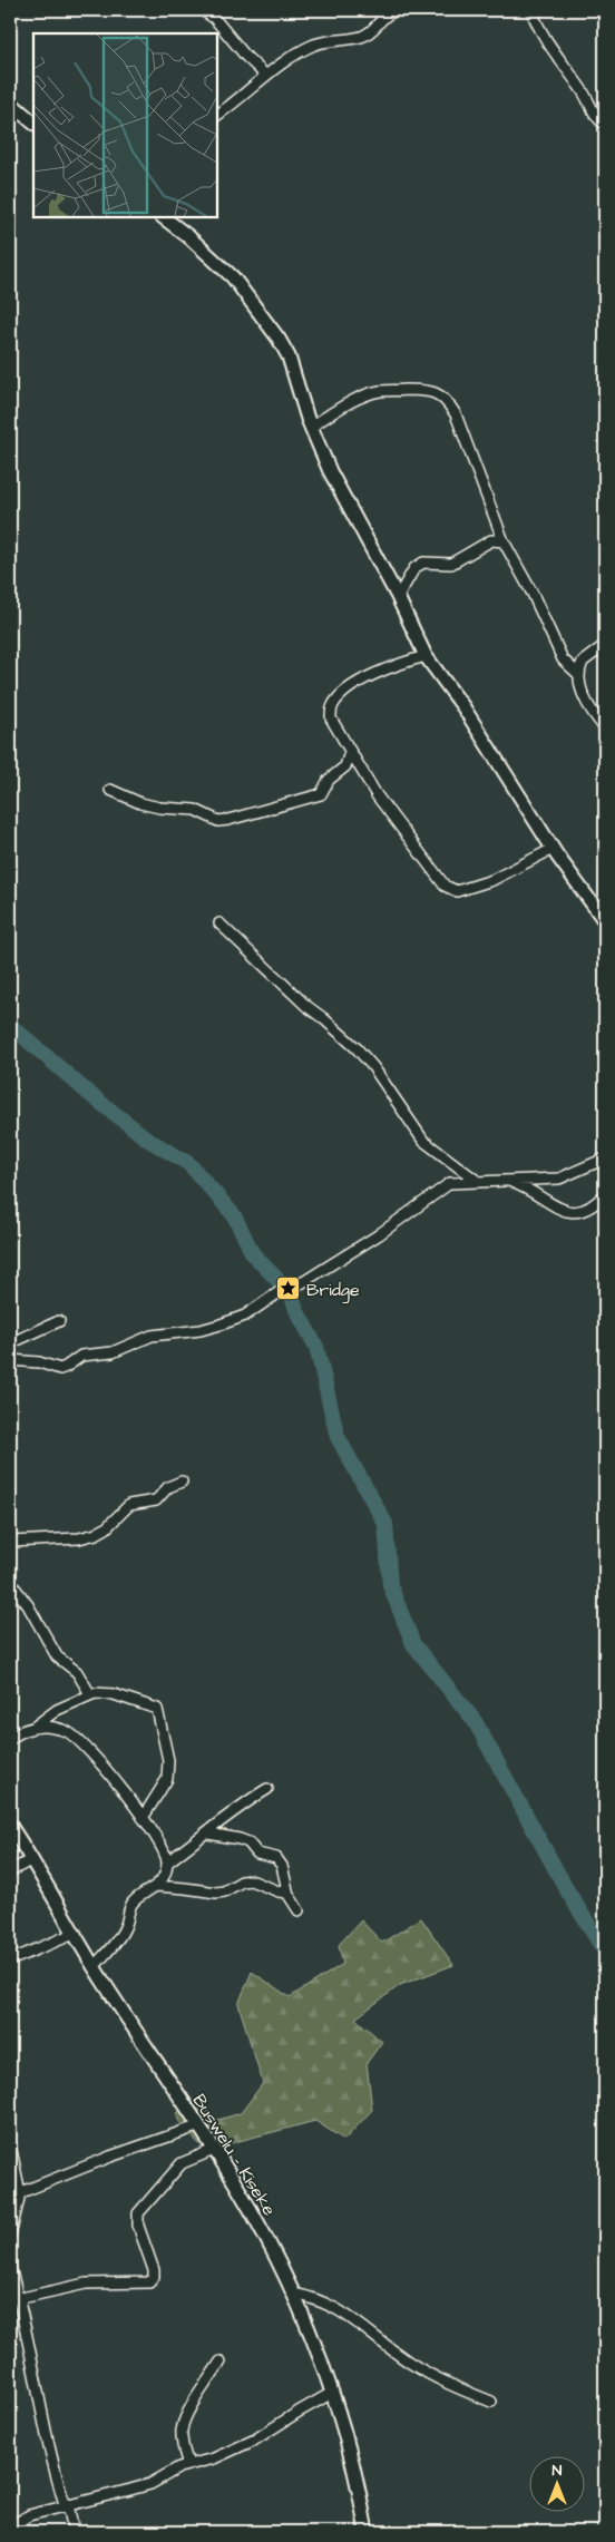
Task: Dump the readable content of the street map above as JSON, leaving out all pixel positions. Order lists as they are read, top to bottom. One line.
{"streets":{"street":["Buswelu - Kiseke"]},"places":{"place":["Bridge"]},"north":"top"}
